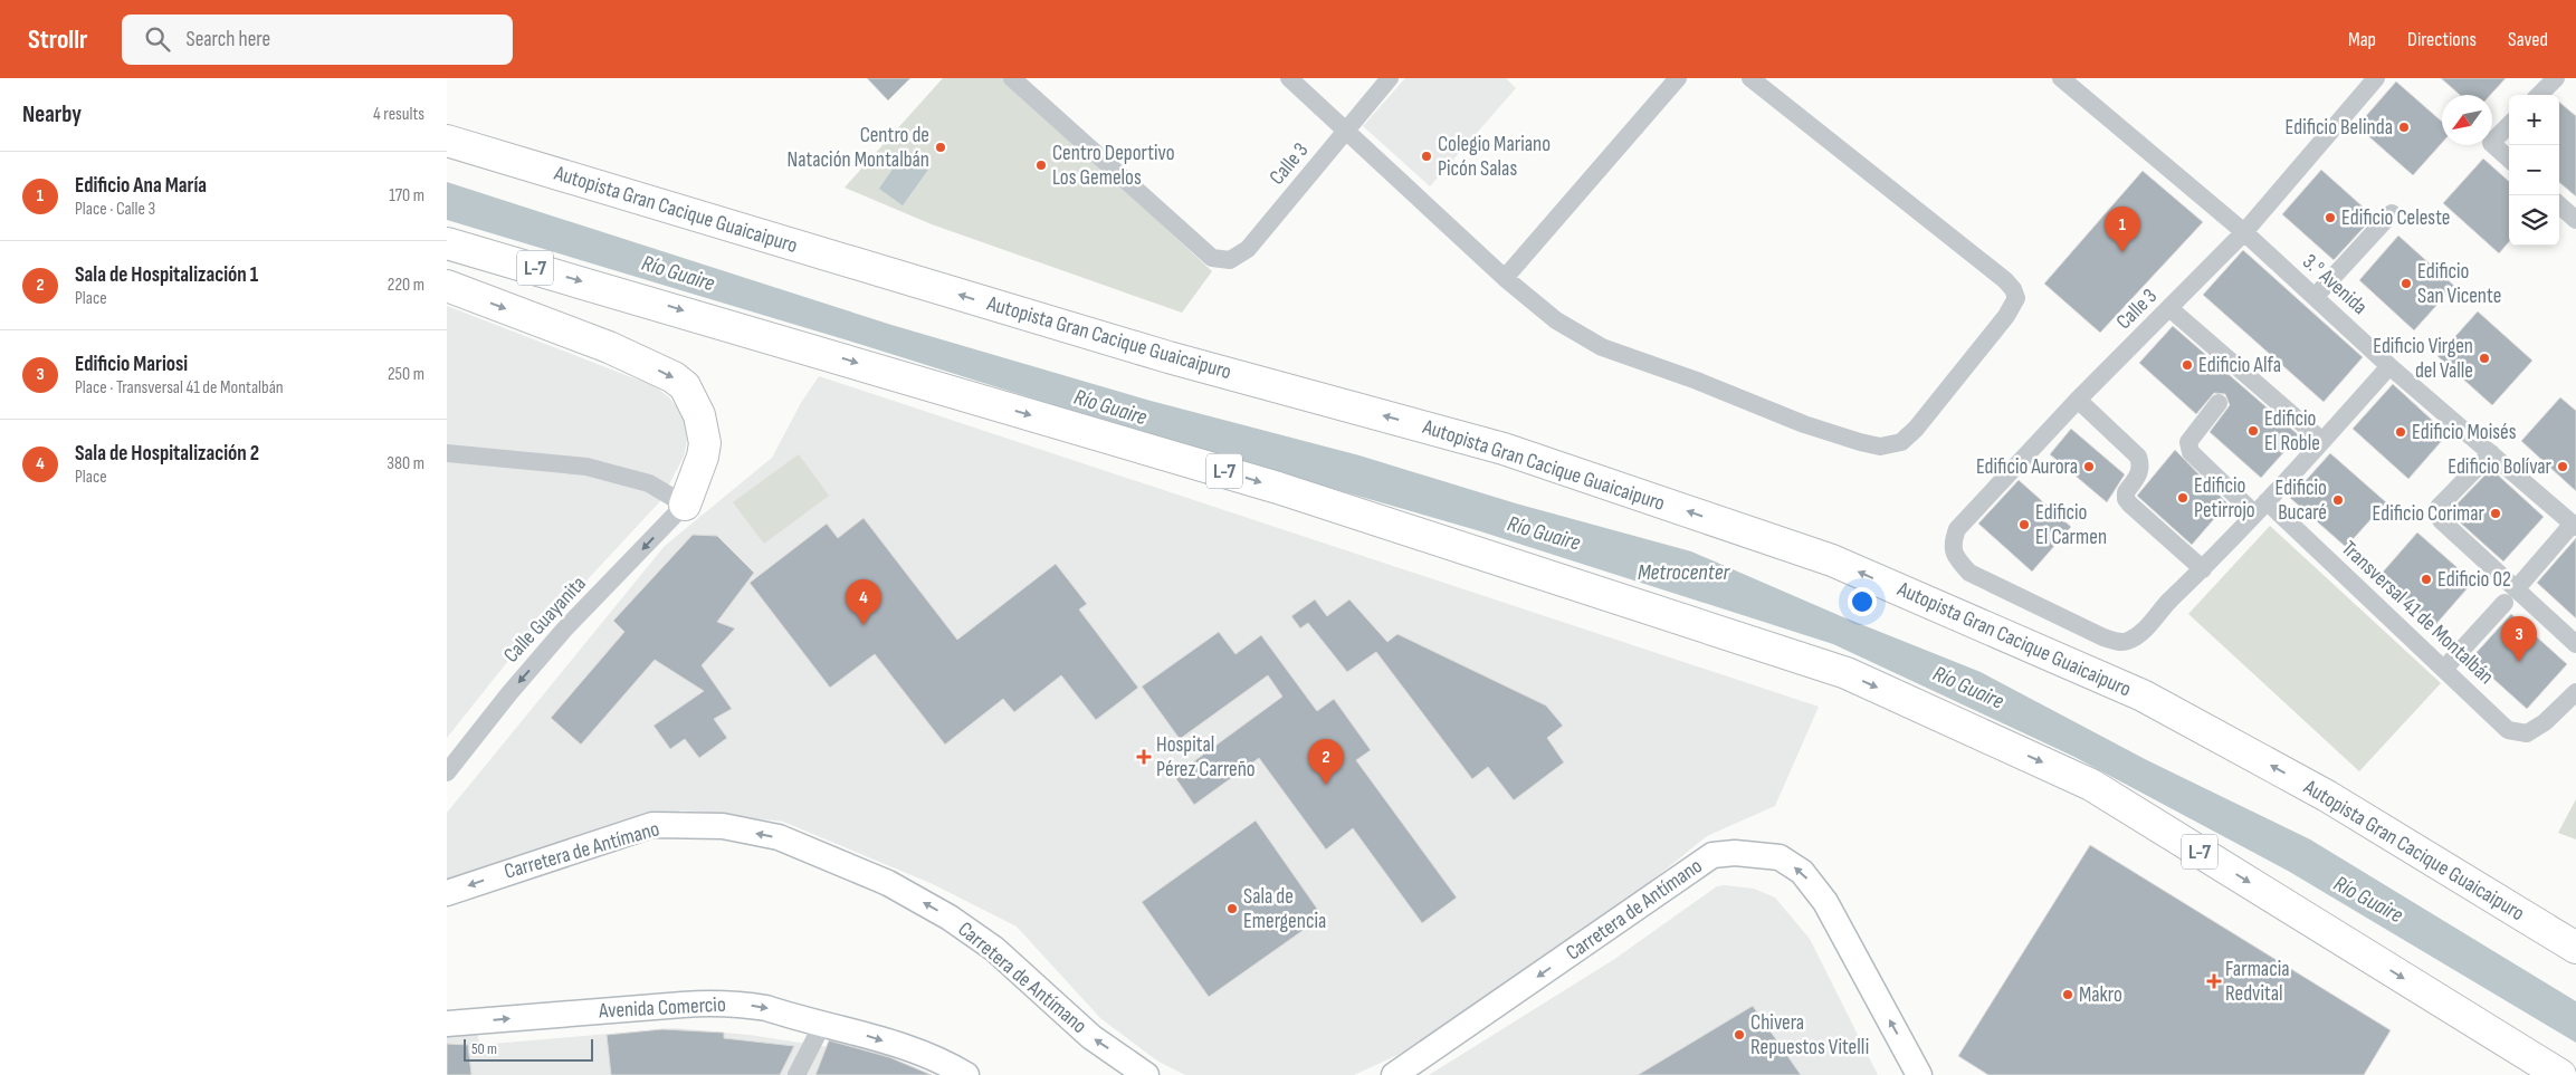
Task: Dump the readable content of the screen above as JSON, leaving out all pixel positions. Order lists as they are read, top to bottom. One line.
{"streets":{"highway":["Autopista Gran Cacique Guaicaipuro","L-7"],"main road":["Carretera de Antímano","Avenida Comercio"],"street":["Calle 3","3.° Avenida","Transversal 41 de Montalbán","Calle Guayanita"]},"crossings":[["Calle 3","3.° Avenida"]],"one_way":["Calle Guayanita","Carretera de Antímano","Avenida Comercio"],"water":["Río Guaire","Metrocenter"],"places":{"other":["Edificio Belinda","Centro de Natación Montalbán","Colegio Mariano Picón Salas","Centro Deportivo Los Gemelos","Edificio Celeste","Edificio San Vicente","Edificio Virgen del Valle","Edificio Alfa","Edificio El Roble","Edificio Moisés","Edificio Aurora","Edificio Bolívar","Edificio Petirrojo","Edificio Bucaré","Edificio Corimar","Edificio El Carmen","Edificio 02","Sala de Emergencia","Makro","Chivera Repuestos Vitelli"],"health":["Hospital Pérez Carreño","Farmacia Redvital"]},"scale_bar":"50 m","north":"bottom left","page":{"header":"Strollr","search":"Search here","nav":["Map","Directions","Saved"],"heading":["Nearby","4 results"],"map_buttons":["+","−"],"list":[{"mark":"1","name":"Edificio Ana María","note":"Place · Calle 3","value":"170 m"},{"mark":"2","name":"Sala de Hospitalización 1","note":"Place","value":"220 m"},{"mark":"3","name":"Edificio Mariosi","note":"Place · Transversal 41 de Montalbán","value":"250 m"},{"mark":"4","name":"Sala de Hospitalización 2","note":"Place","value":"380 m"}],"pins":["1","4","3","2"],"scale":"50 m"}}
